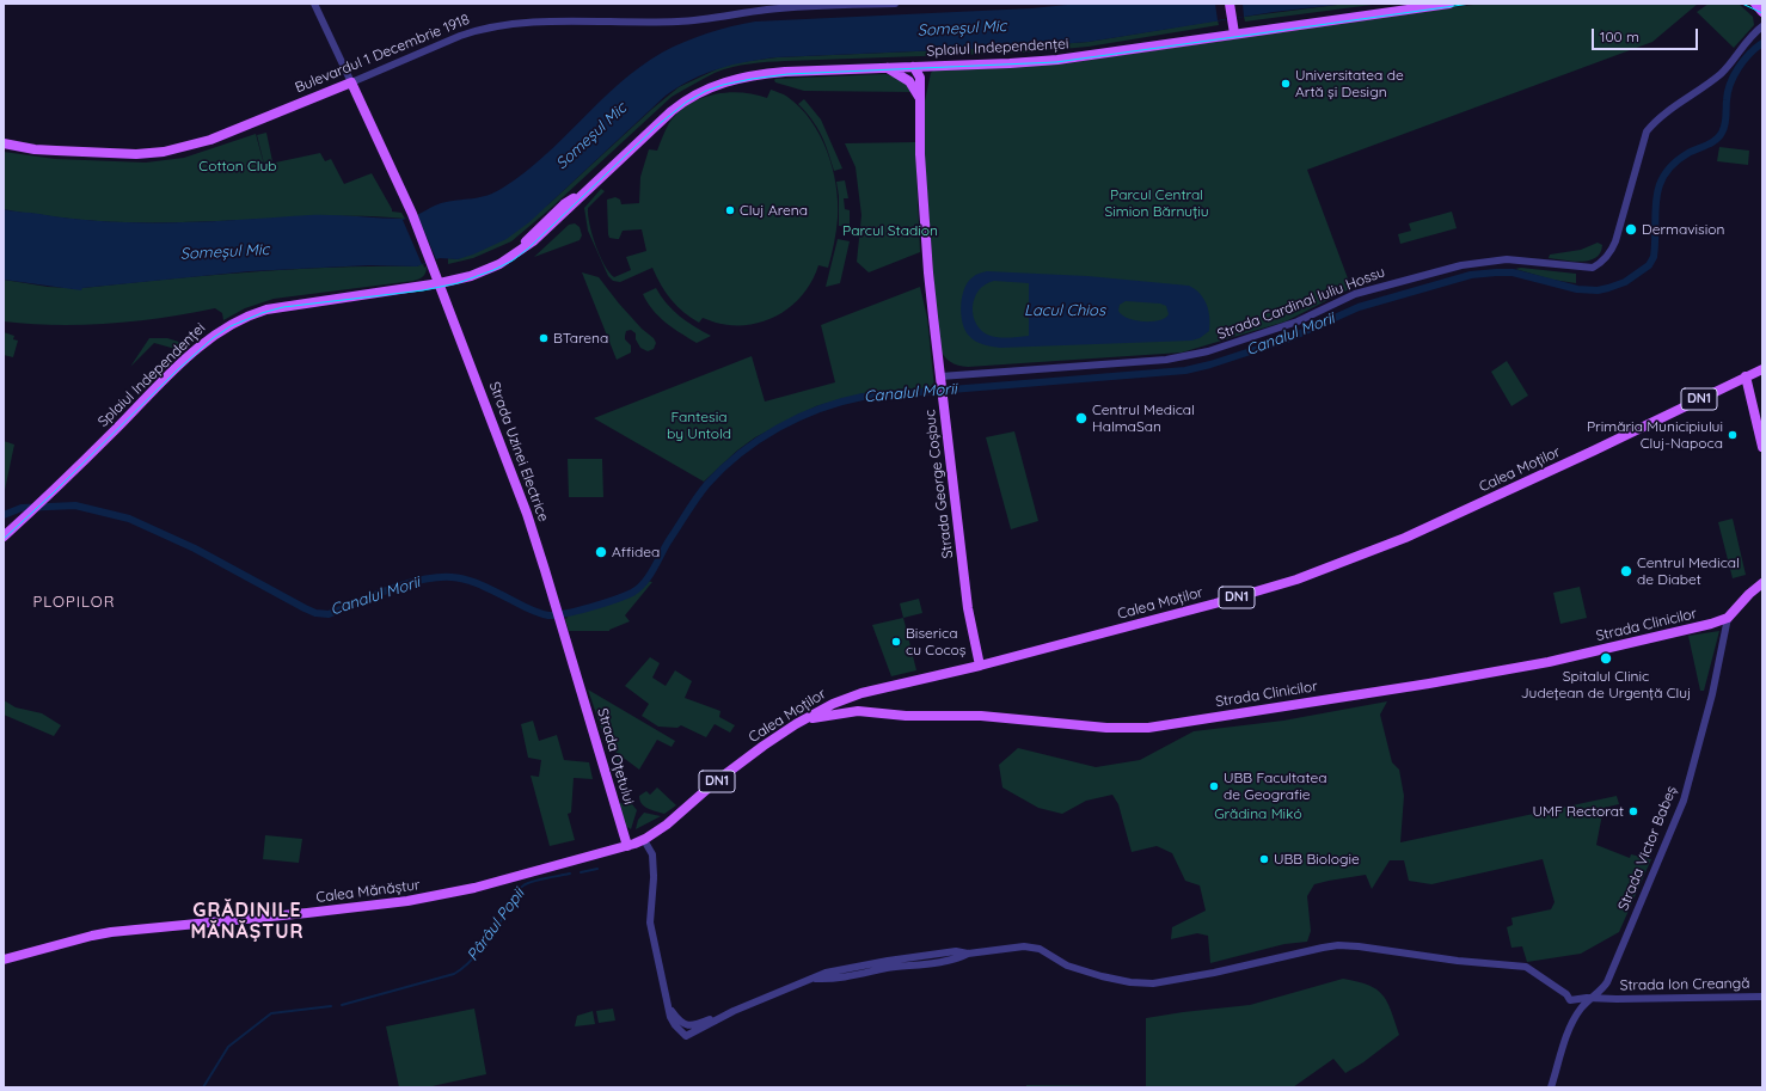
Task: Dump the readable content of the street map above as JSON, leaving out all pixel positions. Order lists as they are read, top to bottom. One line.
{"streets":{"main road":["Splaiul Independenței","Bulevardul 1 Decembrie 1918","DN1","Strada Uzinei Electrice","Calea Moților","Strada George Coșbuc","Strada Clinicilor","Strada Oțetului","Calea Mănăștur"],"street":["Strada Cardinal Iuliu Hossu","Strada Victor Babeș","Strada Ion Creangă"]},"crossings":[["Splaiul Independenței","Strada Uzinei Electrice"],["Splaiul Independenței","Strada George Coșbuc"],["Bulevardul 1 Decembrie 1918","Strada Uzinei Electrice"],["Strada Cardinal Iuliu Hossu","Strada George Coșbuc"],["DN1","Calea Moților"],["Strada Uzinei Electrice","Strada Oțetului"],["Calea Moților","Strada George Coșbuc"],["Calea Moților","Strada Clinicilor"],["Calea Moților","Calea Mănăștur"],["Strada Clinicilor","Strada Victor Babeș"],["Strada Oțetului","Calea Mănăștur"],["Strada Victor Babeș","Strada Ion Creangă"]],"districts":["PLOPILOR","GRĂDINILE MĂNĂȘTUR"],"water":["Someșul Mic","Lacul Chios","Canalul Morii","Pârâul Popii"],"parks":["Cotton Club","Parcul Central Simion Bărnuțiu","Parcul Stadion","Fantesia by Untold","Grădina Mikó"],"places":["Universitatea de Artă și Design","Cluj Arena","Dermavision","BTarena","Centrul Medical HalmaSan","Primăria Municipiului Cluj-Napoca","Affidea","Centrul Medical de Diabet","Biserica cu Cocoș","Spitalul Clinic Județean de Urgență Cluj","UBB Facultatea de Geografie","UMF Rectorat","UBB Biologie"],"scale_bar":"100 m"}
